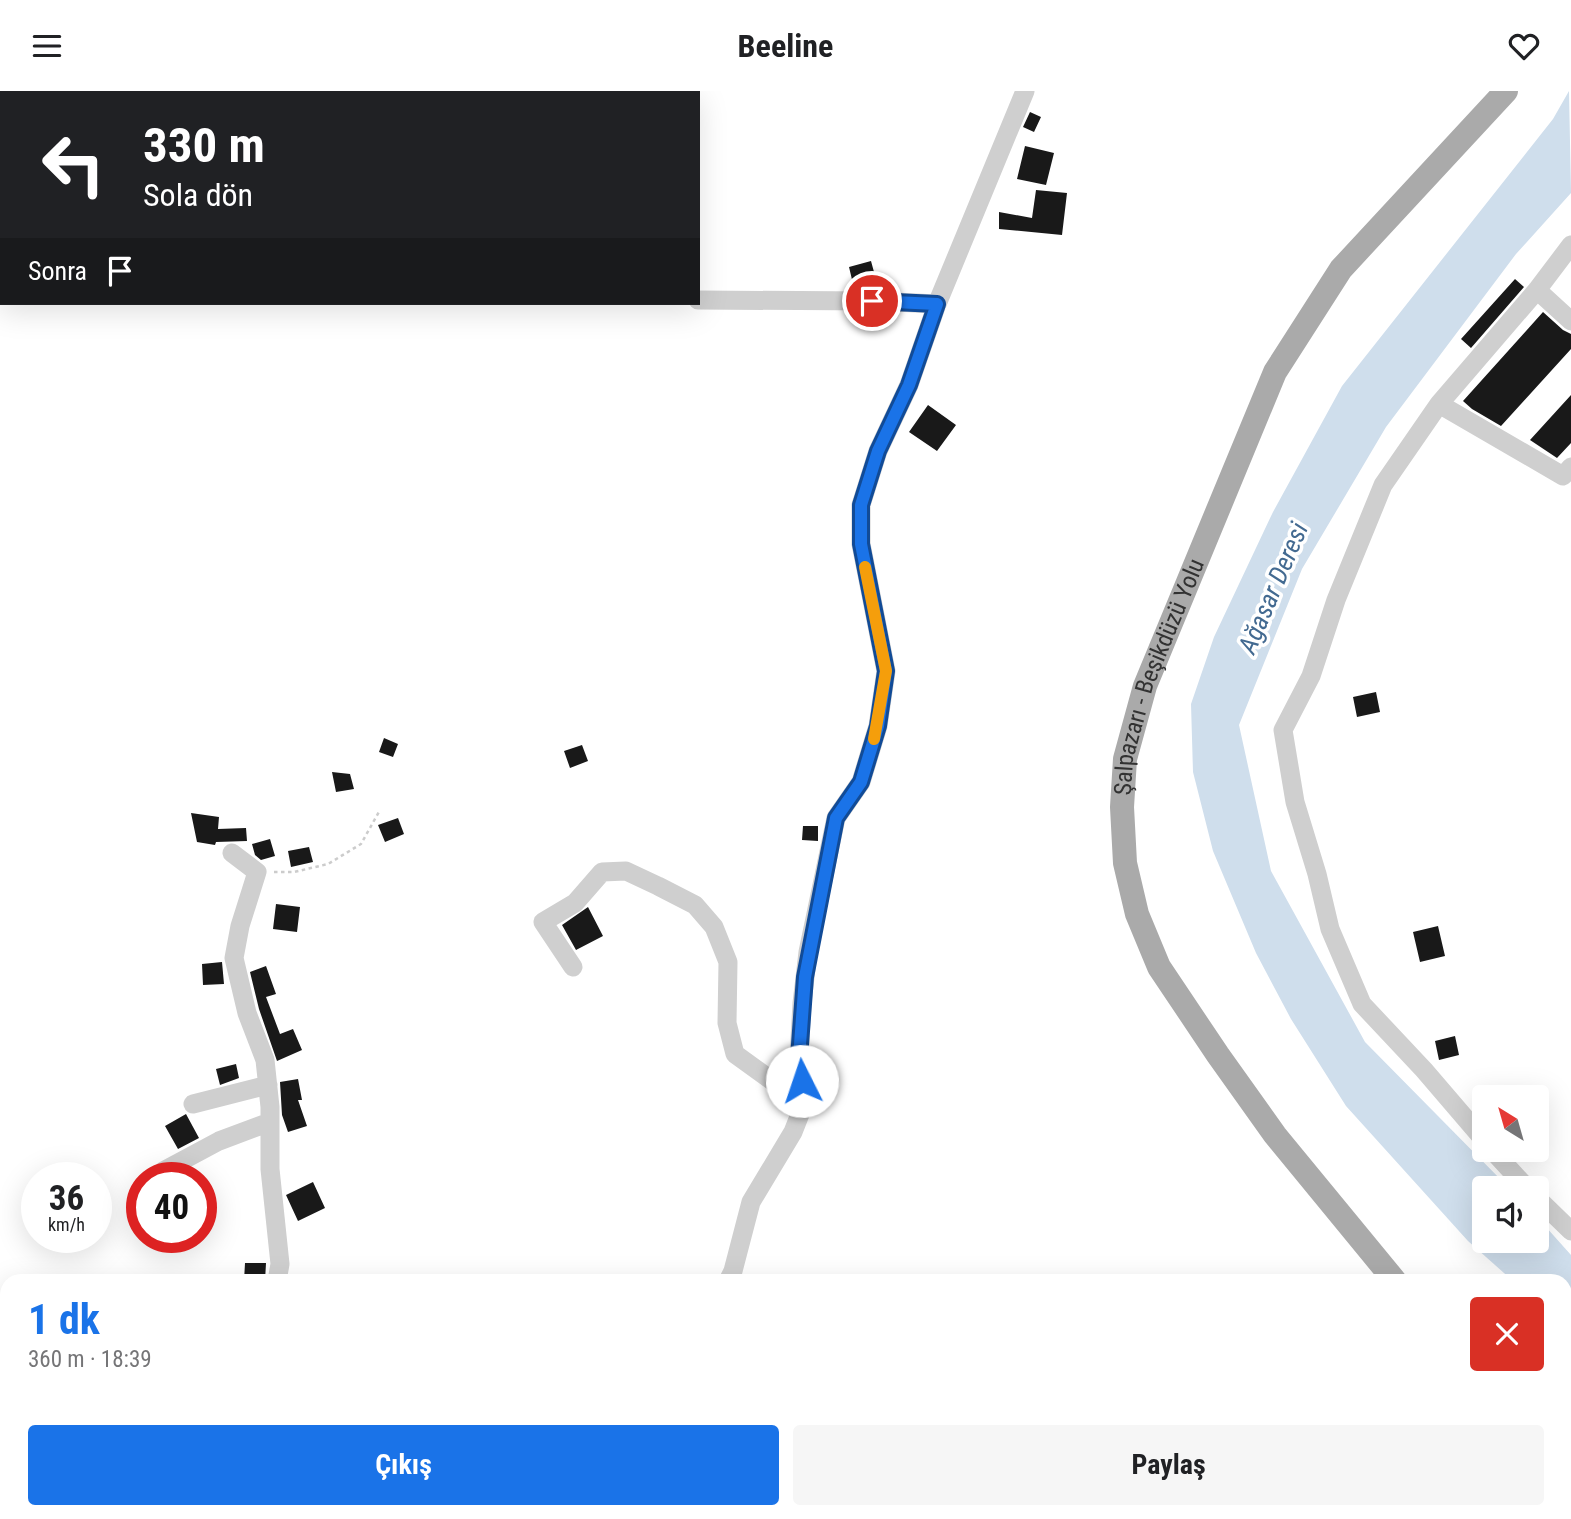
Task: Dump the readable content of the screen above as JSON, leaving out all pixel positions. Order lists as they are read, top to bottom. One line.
{"streets":{"main road":["Şalpazarı - Beşikdüzü Yolu"]},"water":["Ağasar Deresi"],"north":"top left","page":{"header":"Beeline","turn":["330 m","Sola dön"],"then":"Sonra","speed":"36 km/h","limit":"40","heading":["1 dk","360 m · 18:39"],"buttons":["Çıkış","Paylaş"]}}
